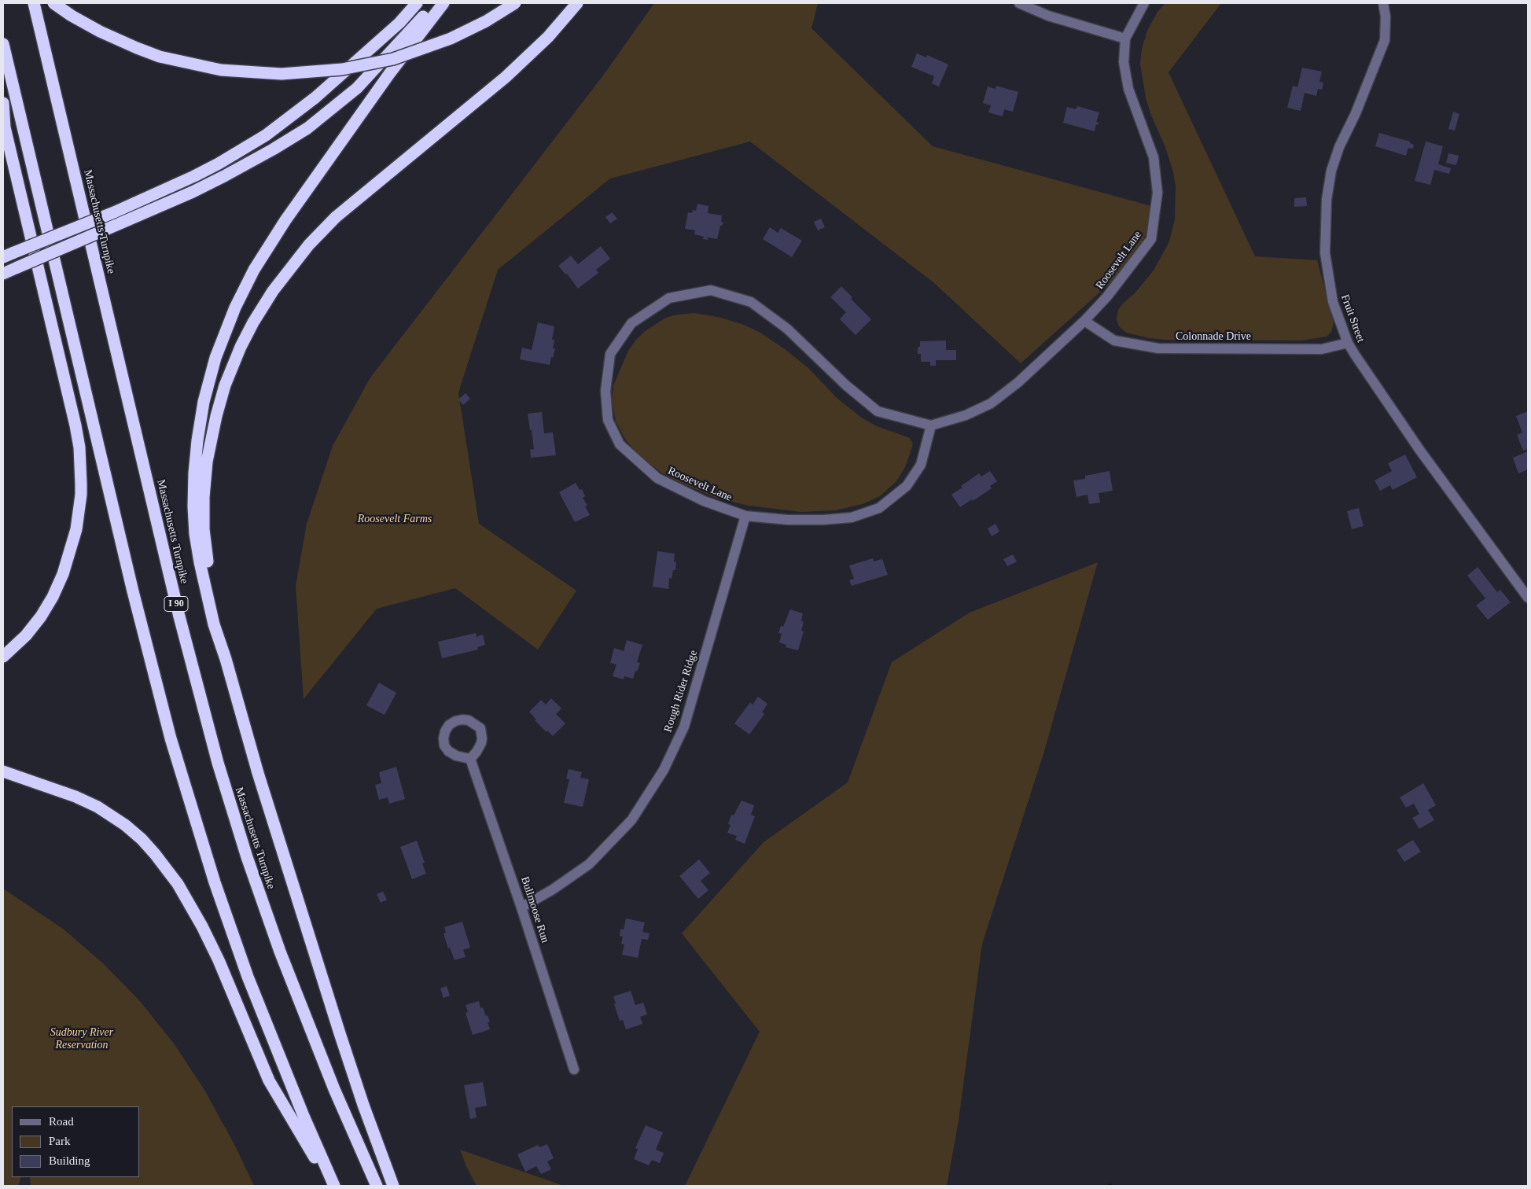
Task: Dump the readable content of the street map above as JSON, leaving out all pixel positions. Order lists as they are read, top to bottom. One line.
{"streets":{"highway":["Massachusetts Turnpike","I 90"],"street":["Roosevelt Lane","Fruit Street","Colonnade Drive","Rough Rider Ridge","Bullmoose Run"]},"crossings":[["Roosevelt Lane","Colonnade Drive"],["Roosevelt Lane","Rough Rider Ridge"],["Fruit Street","Colonnade Drive"],["Rough Rider Ridge","Bullmoose Run"]],"parks":["Roosevelt Farms","Sudbury River Reservation"],"legend":["Road","Park","Building"]}
